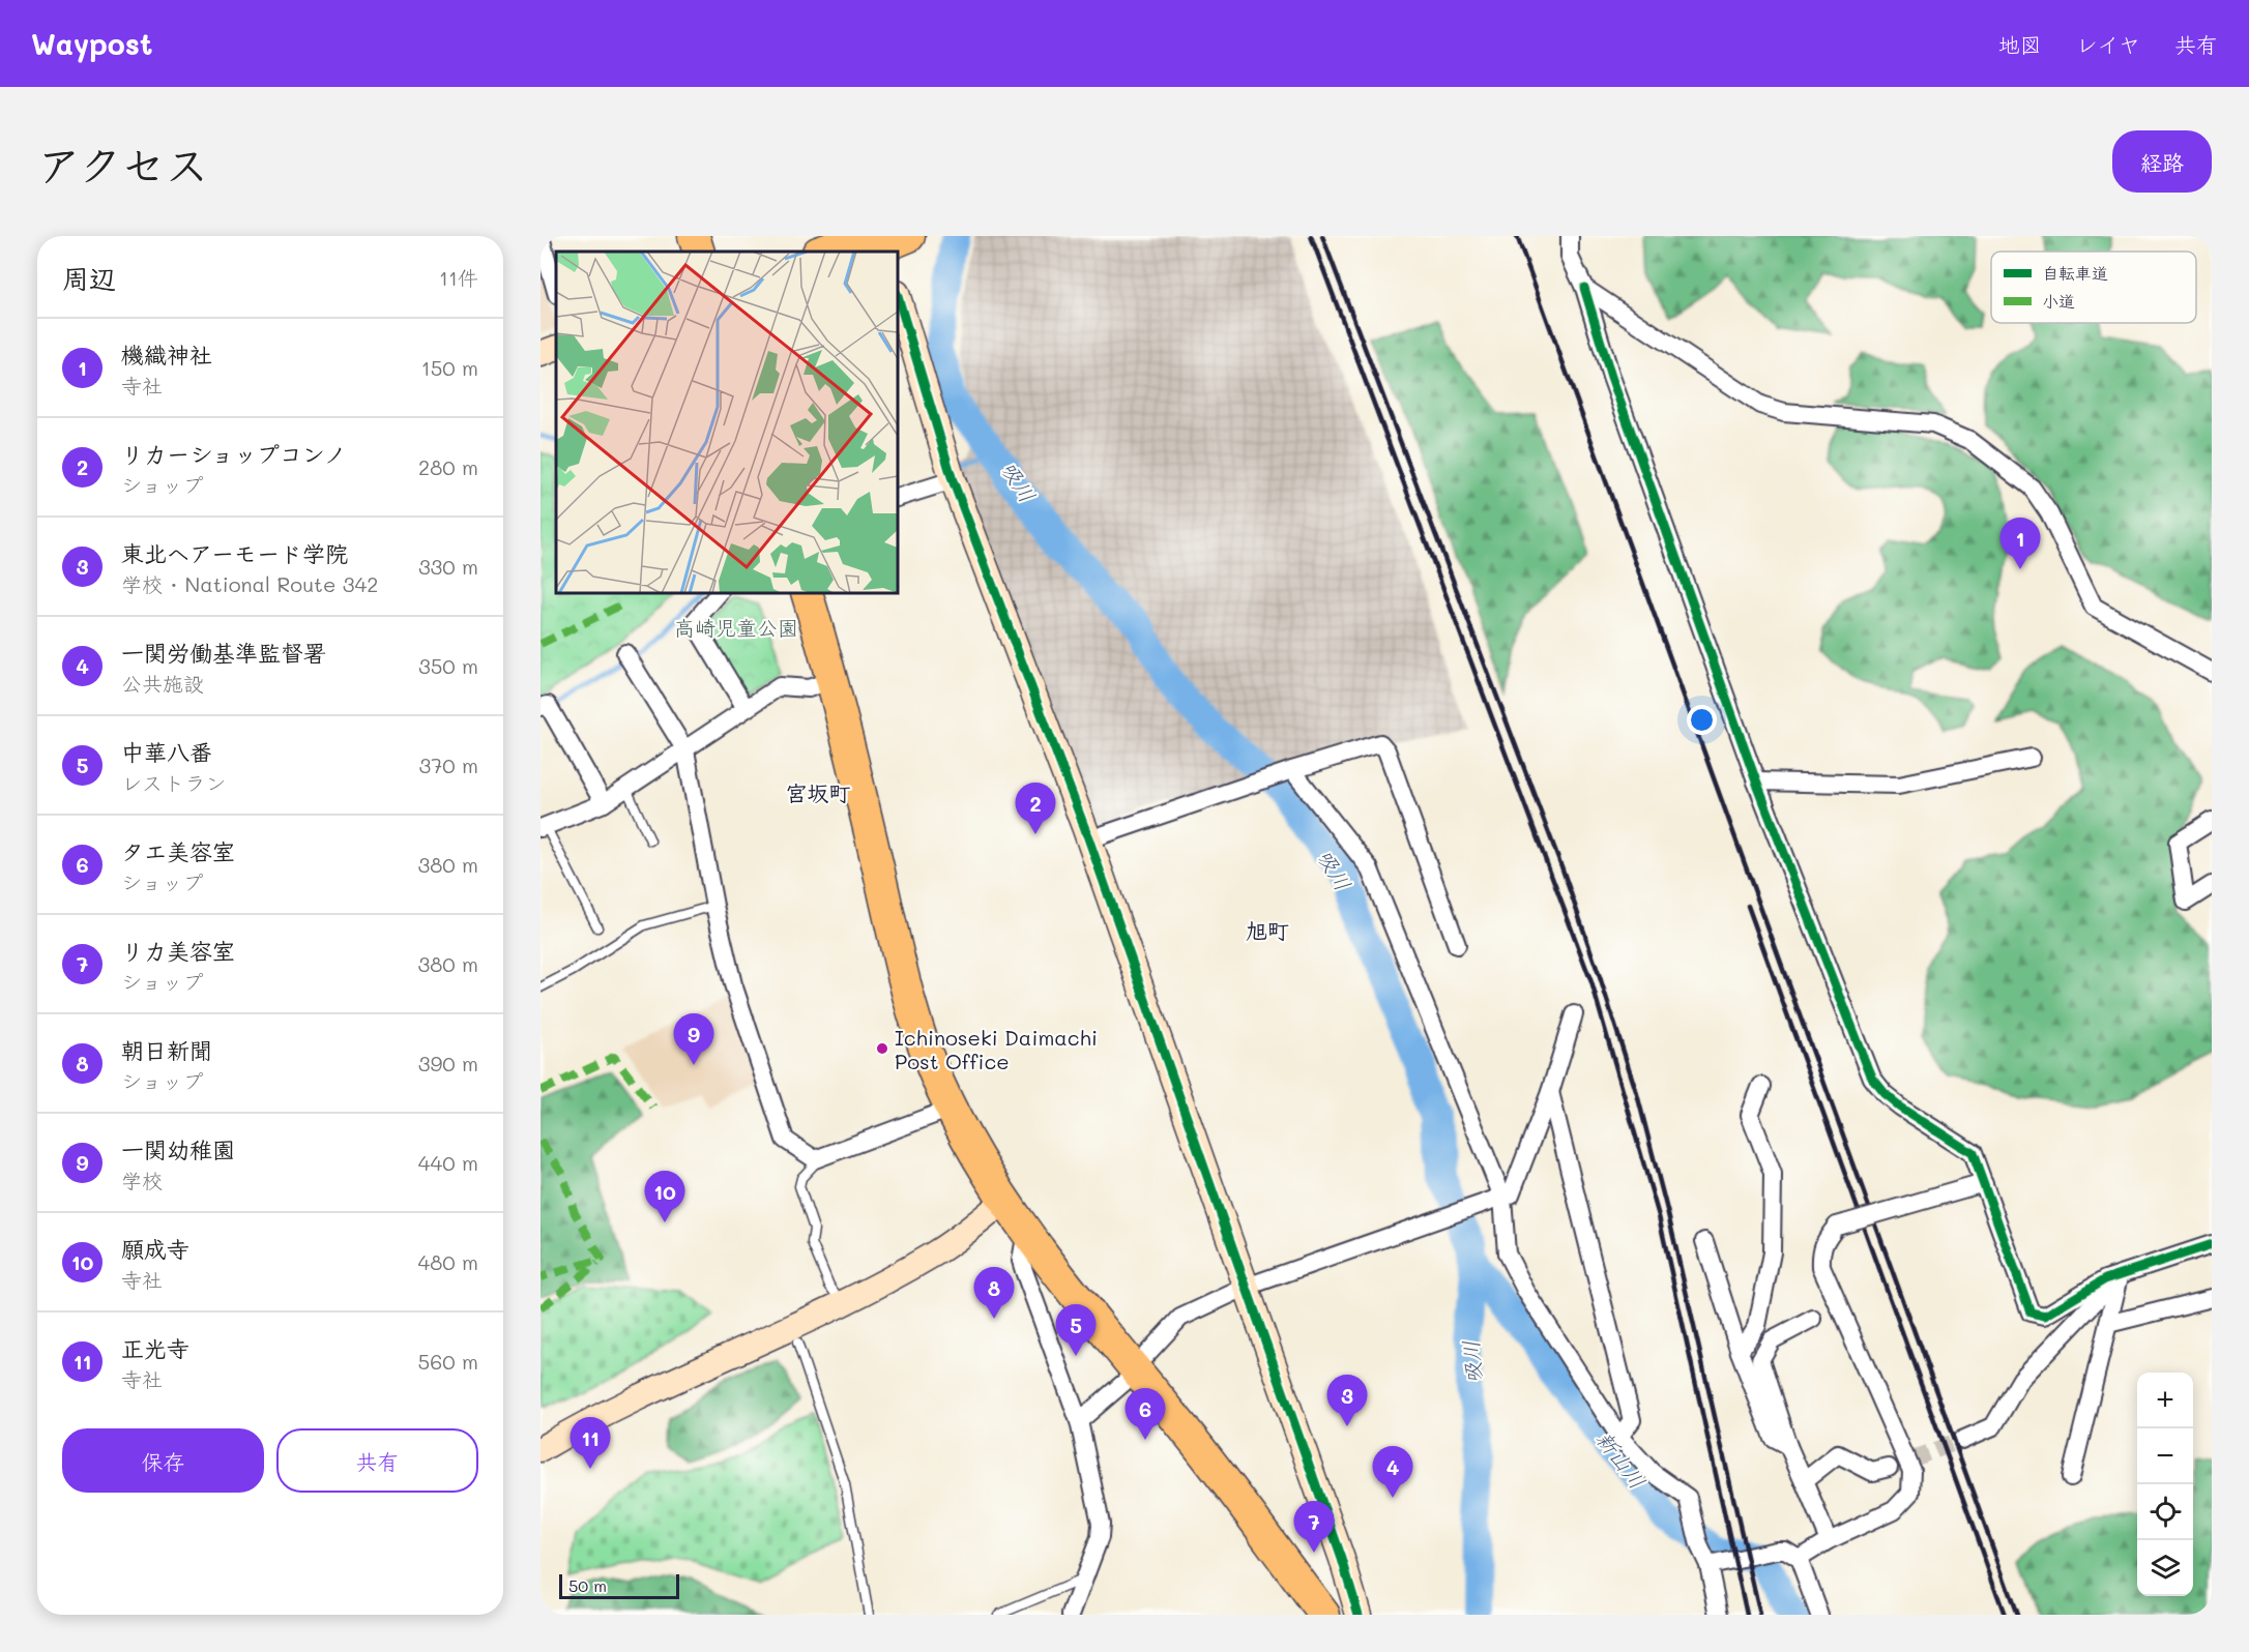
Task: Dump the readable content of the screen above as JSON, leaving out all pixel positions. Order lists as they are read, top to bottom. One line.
{"districts":["宮坂町","旭町"],"water":["吸川","新山川"],"parks":["高崎児童公園"],"places":["Ichinoseki Daimachi Post Office"],"legend":["自転車道","小道"],"scale_bar":"50 m","page":{"header":"Waypost","nav":["地図","レイヤ","共有"],"title":"アクセス","buttons":["経路",["保存","共有"]],"heading":["周辺","11件"],"list":[{"mark":"1","name":"機織神社","note":"寺社","value":"150 m"},{"mark":"2","name":"リカーショップコンノ","note":"ショップ","value":"280 m"},{"mark":"3","name":"東北ヘアーモード学院","note":"学校 · National Route 342","value":"330 m"},{"mark":"4","name":"一関労働基準監督署","note":"公共施設","value":"350 m"},{"mark":"5","name":"中華八番","note":"レストラン","value":"370 m"},{"mark":"6","name":"タエ美容室","note":"ショップ","value":"380 m"},{"mark":"7","name":"リカ美容室","note":"ショップ","value":"380 m"},{"mark":"8","name":"朝日新聞","note":"ショップ","value":"390 m"},{"mark":"9","name":"一関幼稚園","note":"学校","value":"440 m"},{"mark":"10","name":"願成寺","note":"寺社","value":"480 m"},{"mark":"11","name":"正光寺","note":"寺社","value":"560 m"}],"pins":["1","2","9","10","8","5","3","6","11","4","7"],"map_buttons":["+","−"],"scale":"50 m"}}
